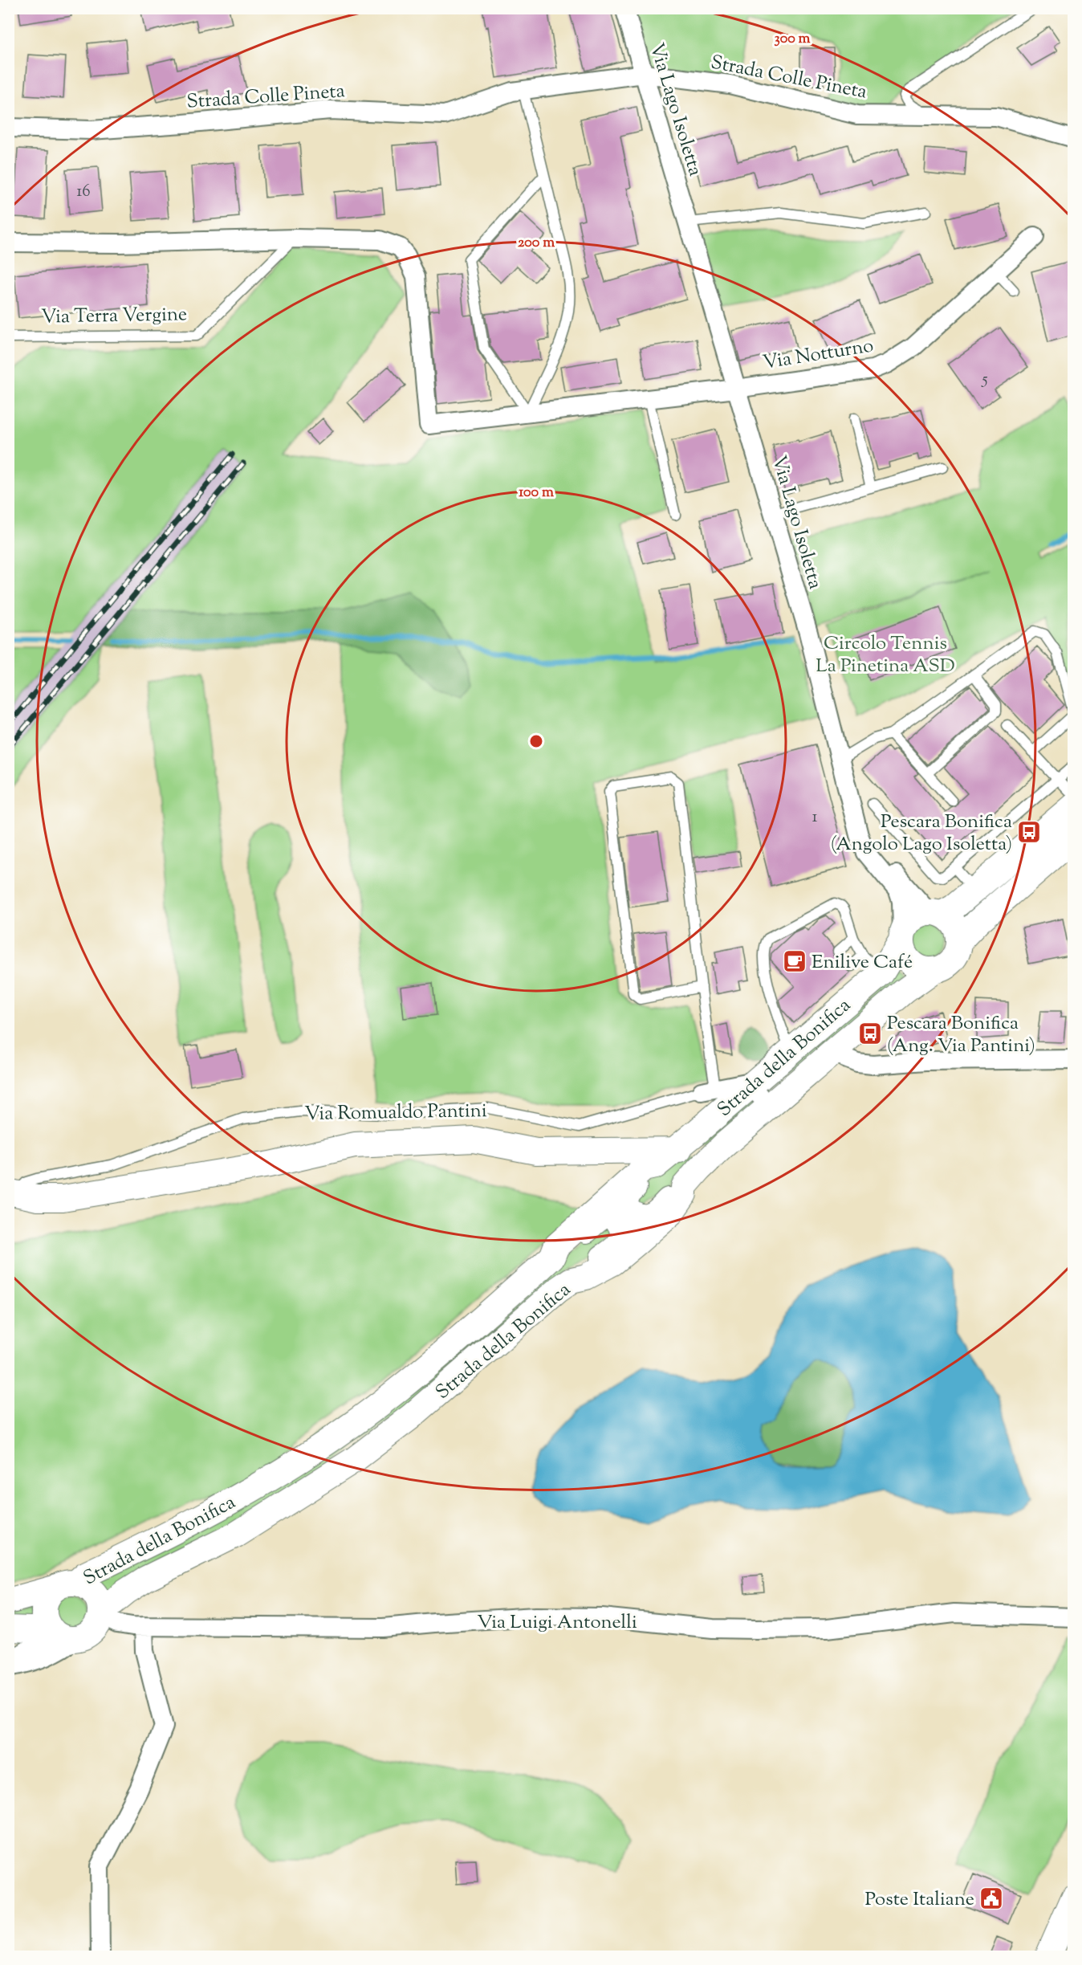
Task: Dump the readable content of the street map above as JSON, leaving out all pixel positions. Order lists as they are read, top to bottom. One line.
{"streets":{"main road":["Strada della Bonifica","Via Romualdo Pantini"],"street":["Strada Colle Pineta","Via Lago Isoletta","Via Notturno","Via Luigi Antonelli"],"lane":["Via Terra Vergine"]},"crossings":[["Strada Colle Pineta","Via Lago Isoletta"],["Via Lago Isoletta","Via Notturno"],["Via Lago Isoletta","Strada della Bonifica"],["Via Terra Vergine","Via Notturno"],["Strada della Bonifica","Via Romualdo Pantini"],["Strada della Bonifica","Via Luigi Antonelli"]],"parks":["Circolo Tennis La Pinetina ASD"],"places":{"bus stop":["Pescara Bonifica (Angolo Lago Isoletta)","Pescara Bonifica (Ang. Via Pantini)"],"cafe":["Enilive Café"],"public building":["Poste Italiane"]},"house_numbers":["16","5","1"],"rings":["300 m","200 m","100 m"]}
